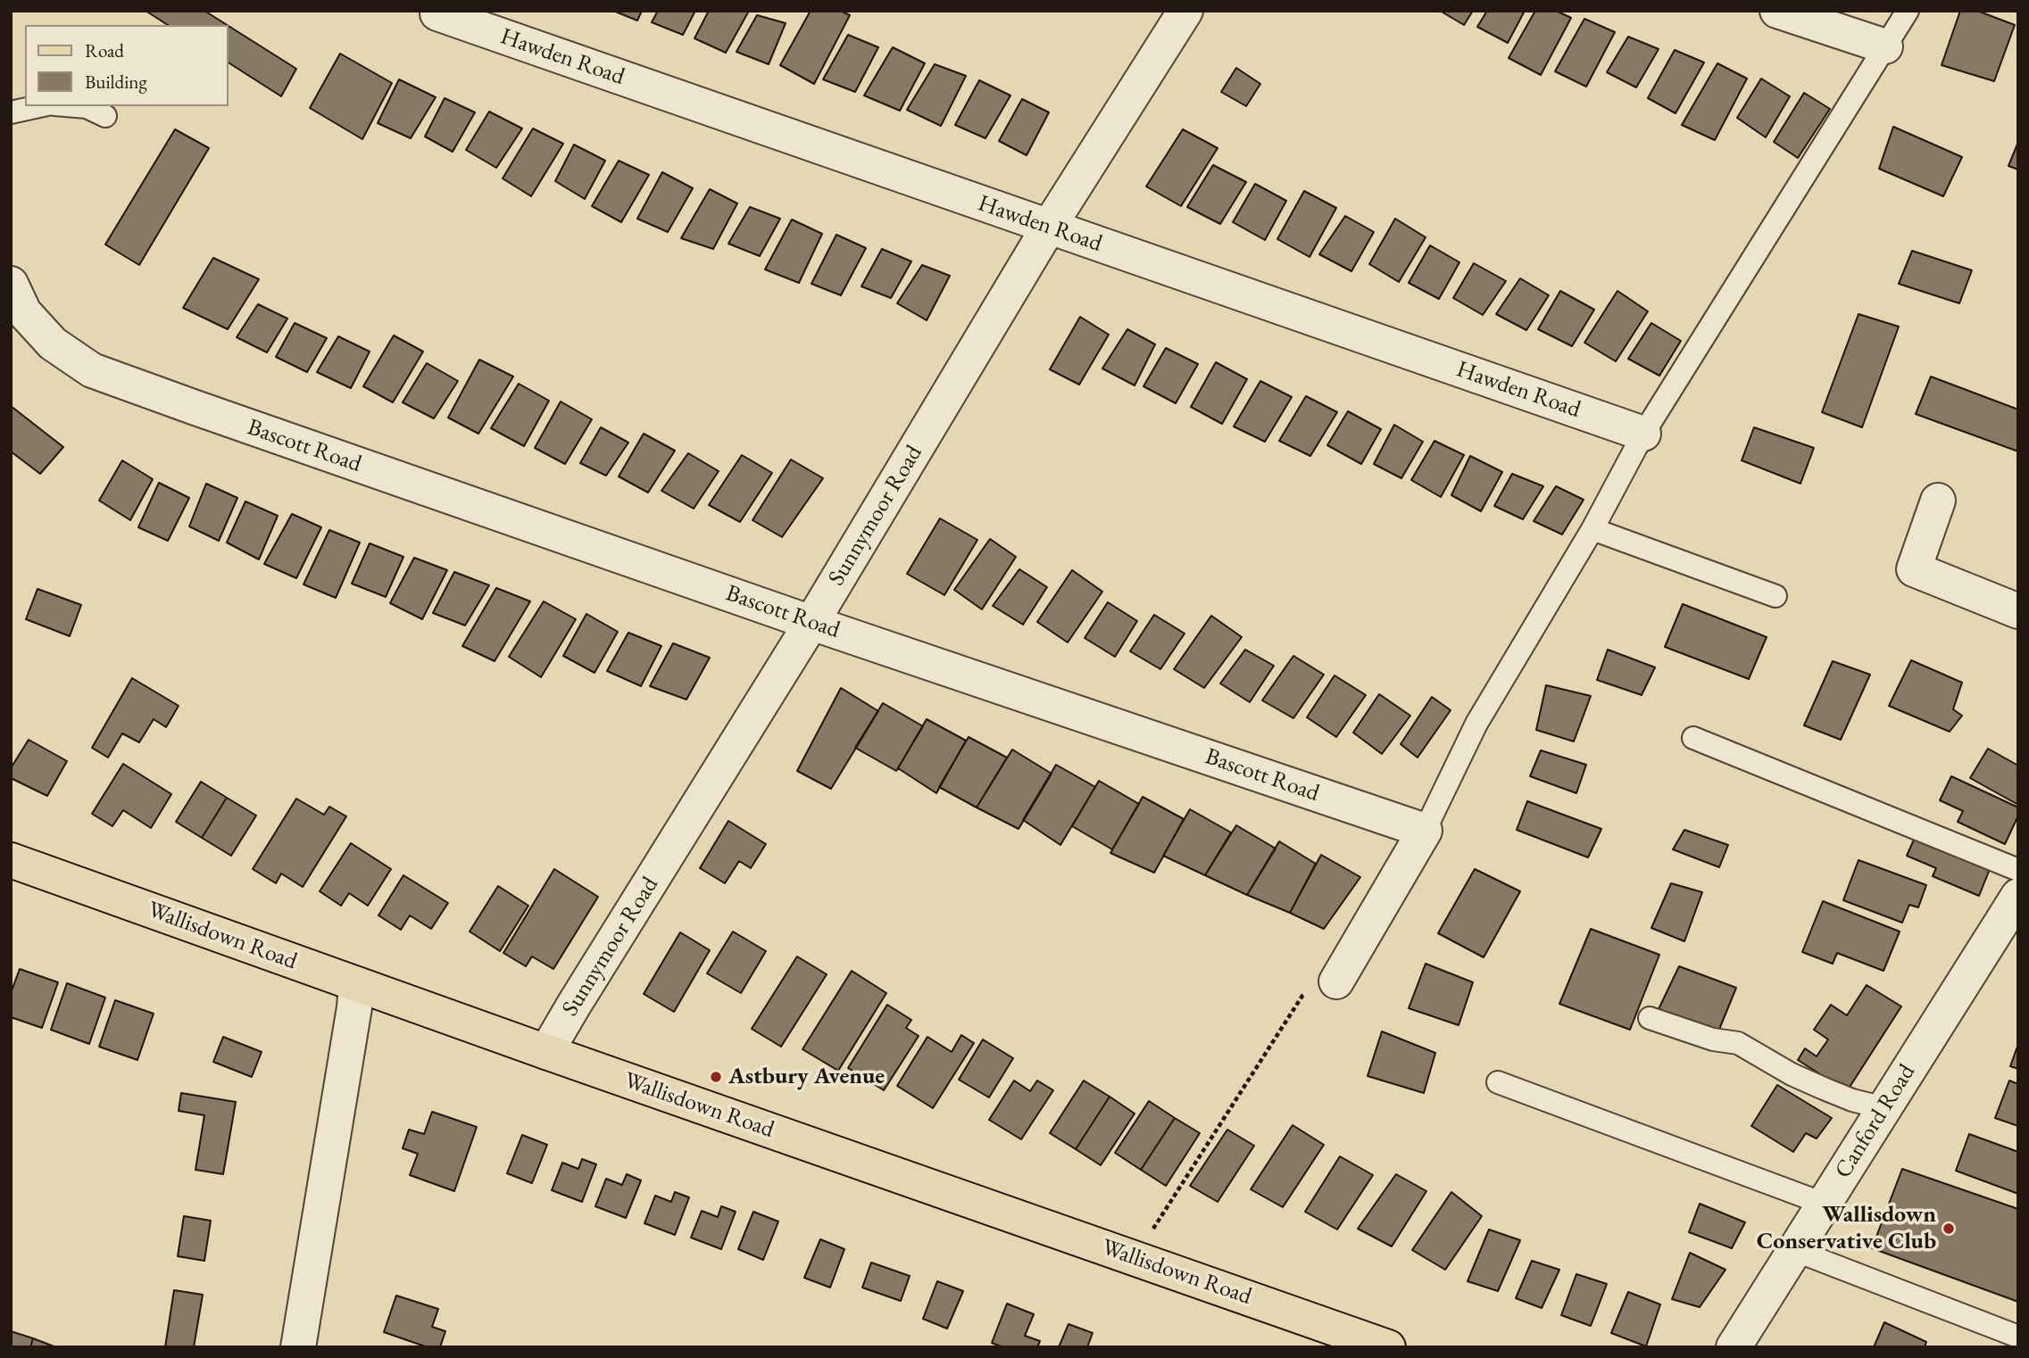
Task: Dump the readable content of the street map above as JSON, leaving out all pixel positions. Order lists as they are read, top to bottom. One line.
{"streets":{"main road":["Wallisdown Road"],"street":["Hawden Road","Bascott Road","Sunnymoor Road","Canford Road"]},"crossings":[["Hawden Road","Sunnymoor Road"],["Bascott Road","Sunnymoor Road"],["Sunnymoor Road","Wallisdown Road"]],"places":["Astbury Avenue","Wallisdown Conservative Club"],"legend":["Road","Building"]}
